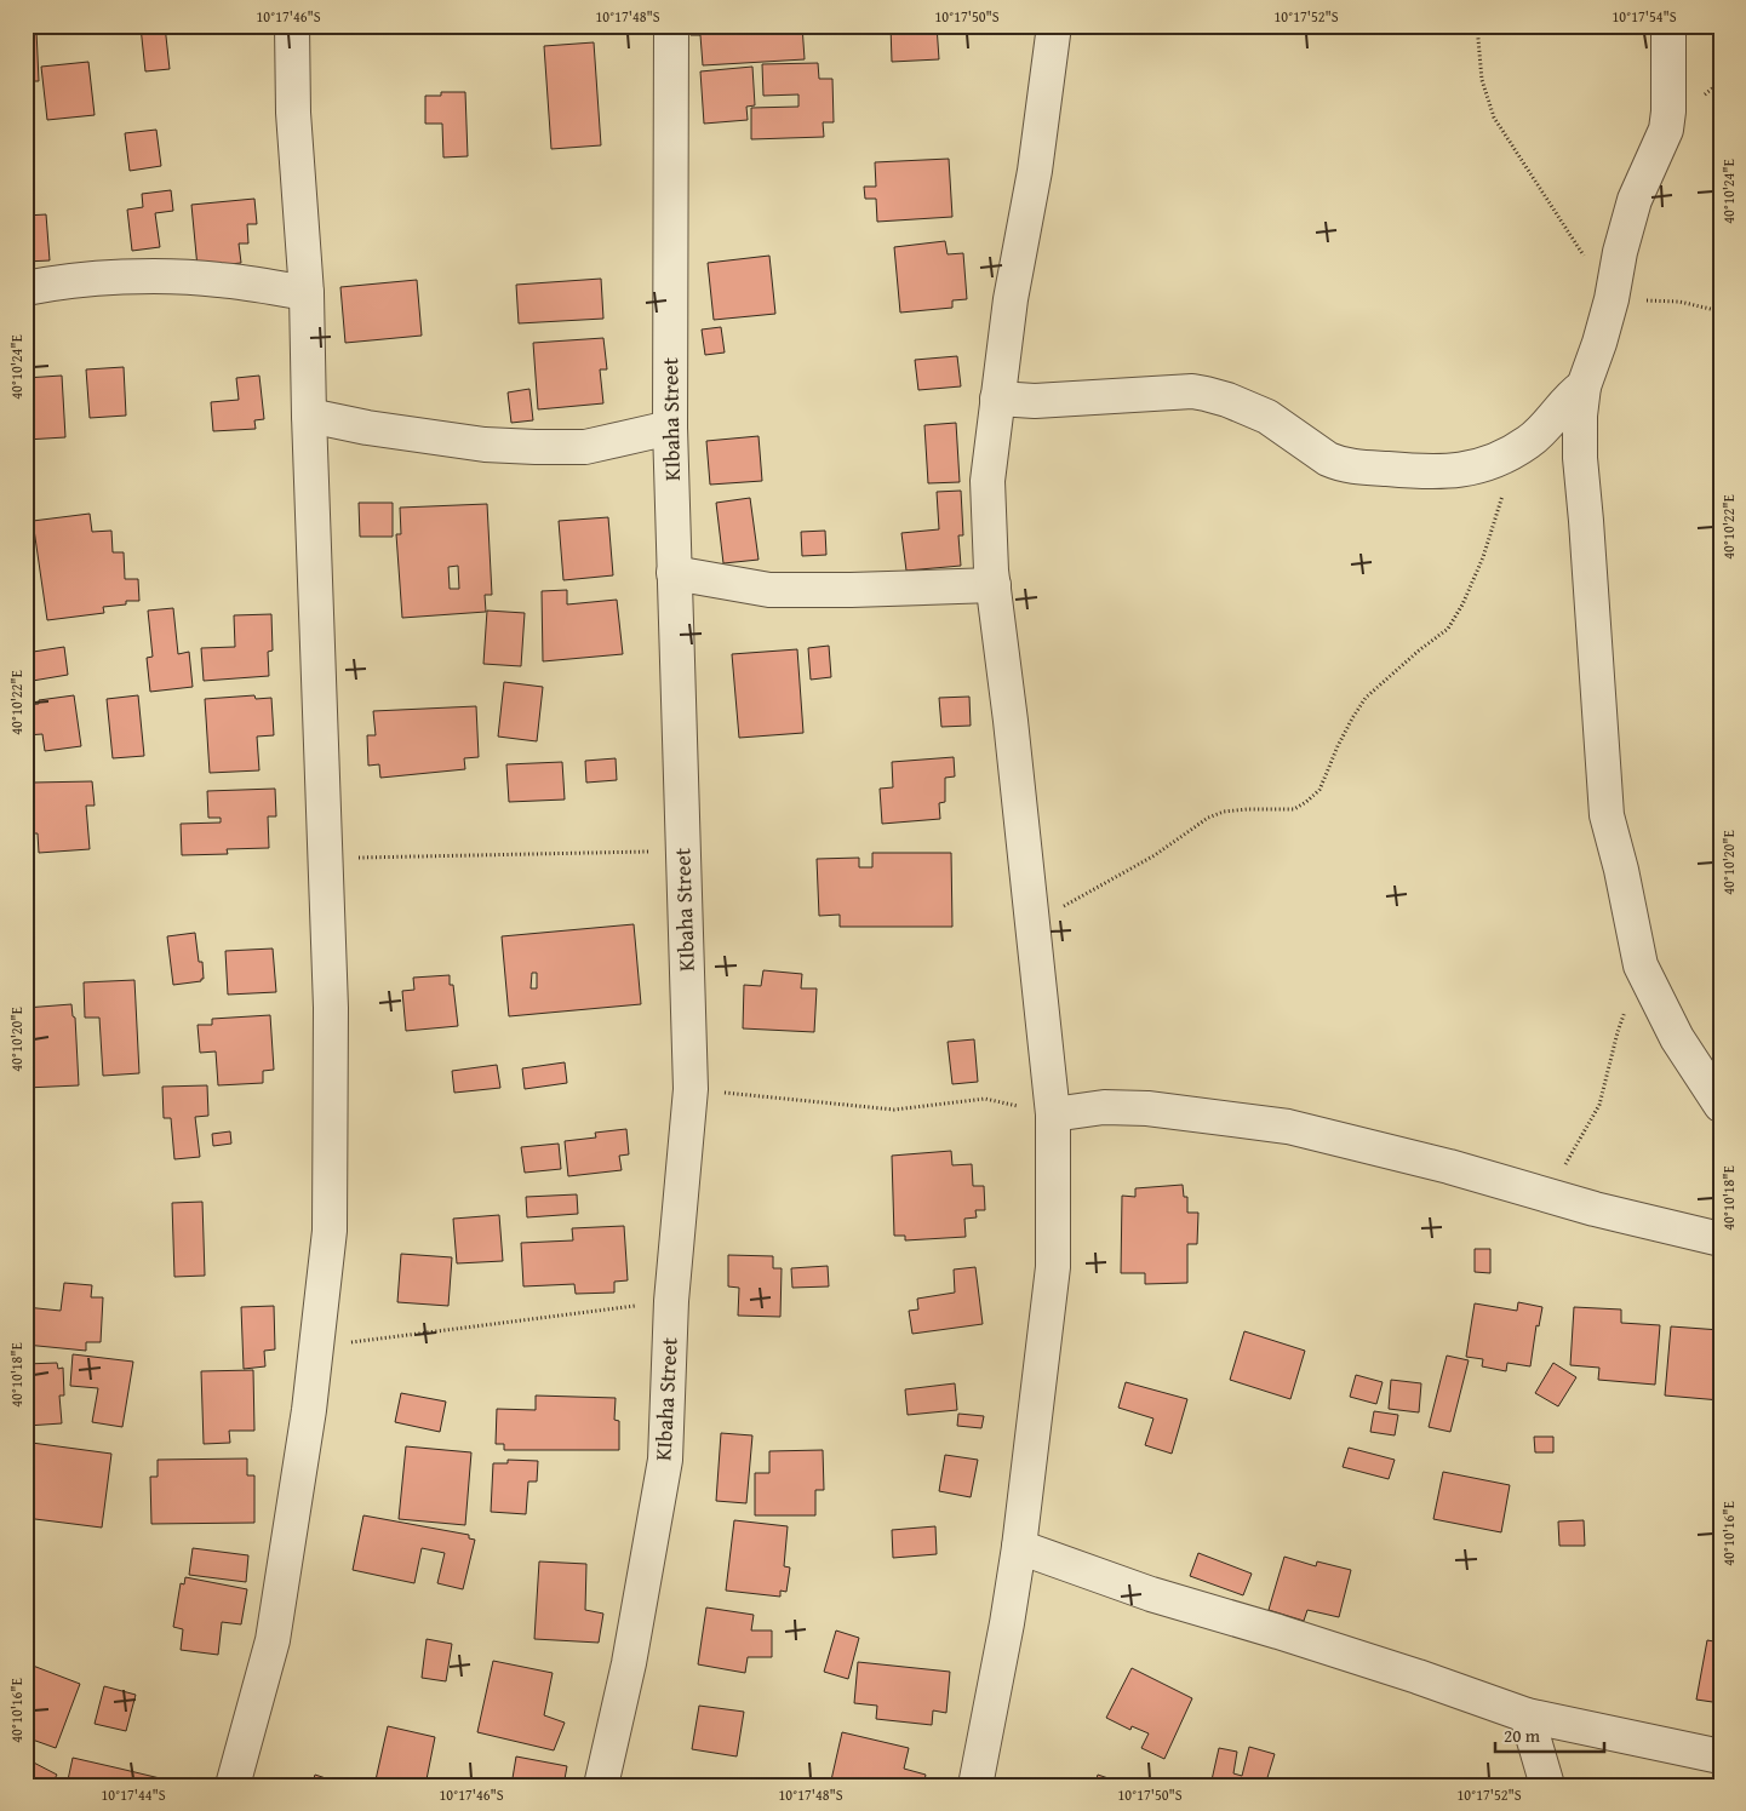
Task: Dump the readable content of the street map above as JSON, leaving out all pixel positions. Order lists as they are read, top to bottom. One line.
{"streets":{"street":["KIbaha Street"]},"scale_bar":"20 m","coordinates":["10°17'46\"S","10°17'48\"S","10°17'50\"S","10°17'52\"S","10°17'54\"S","40°10'24\"E","40°10'22\"E","40°10'20\"E","40°10'18\"E","40°10'16\"E","10°17'44\"S"]}
